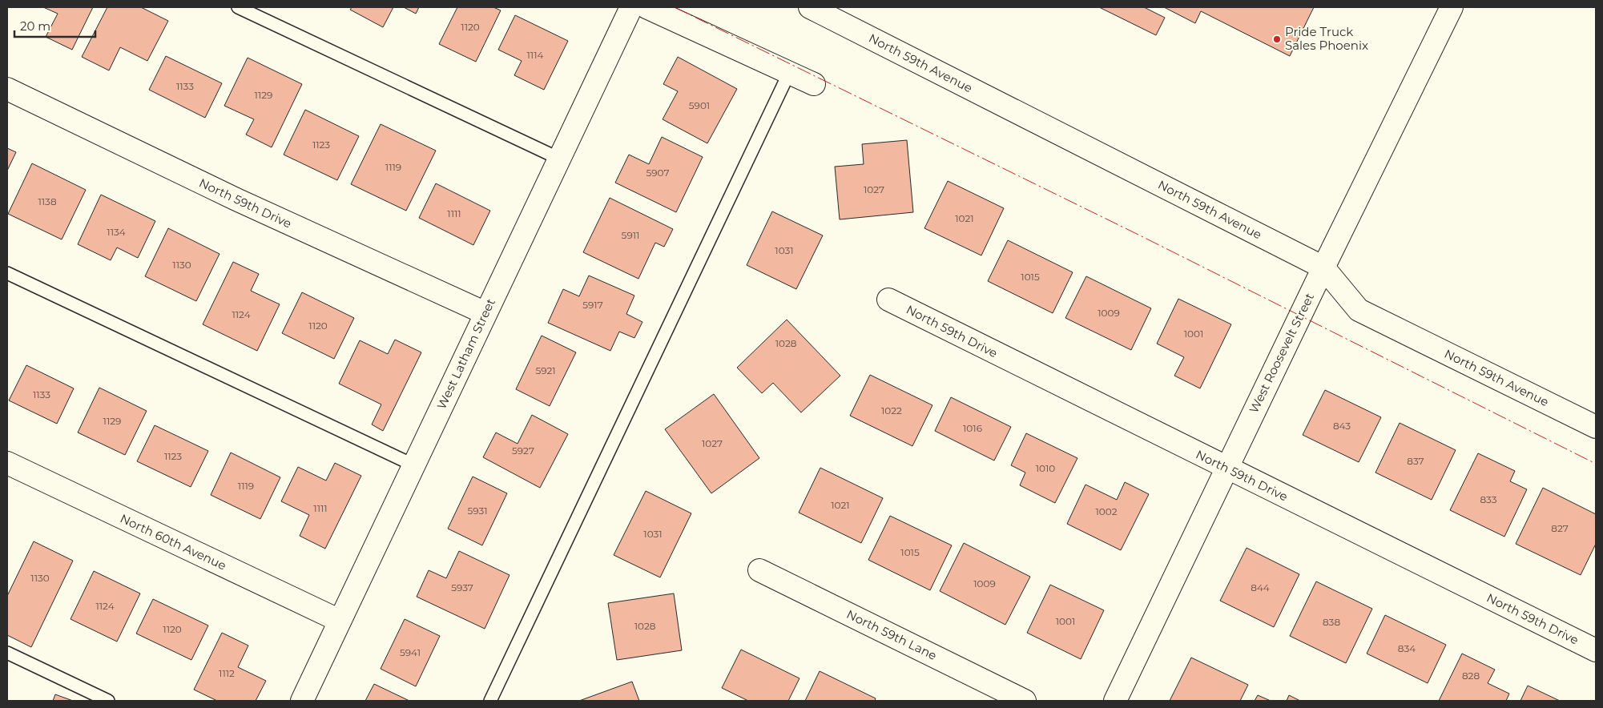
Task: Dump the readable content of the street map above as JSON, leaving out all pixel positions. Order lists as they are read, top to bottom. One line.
{"streets":{"street":["North 59th Avenue","North 59th Drive","West Roosevelt Street","West Latham Street","North 60th Avenue","North 59th Lane"]},"crossings":[["North 59th Avenue","West Roosevelt Street"],["North 59th Drive","West Roosevelt Street"],["North 59th Drive","West Latham Street"],["West Latham Street","North 60th Avenue"]],"places":["Pride Truck Sales Phoenix"],"house_numbers":["1120","1114","1133","1129","5901","1123","1119","5907","1027","1138","1111","1021","1134","5911","1031","1130","1015","5917","1009","1124","1120","1001","1028","5921","1133","1022","1129","843","1016","1027","5927","1123","837","1010","1119","833","1021","1111","5931","1002","827","1031","1015","1130","1009","5937","844","1124","1001","838","1028","1120","834","5941","1112","828"],"scale_bar":"20 m"}
